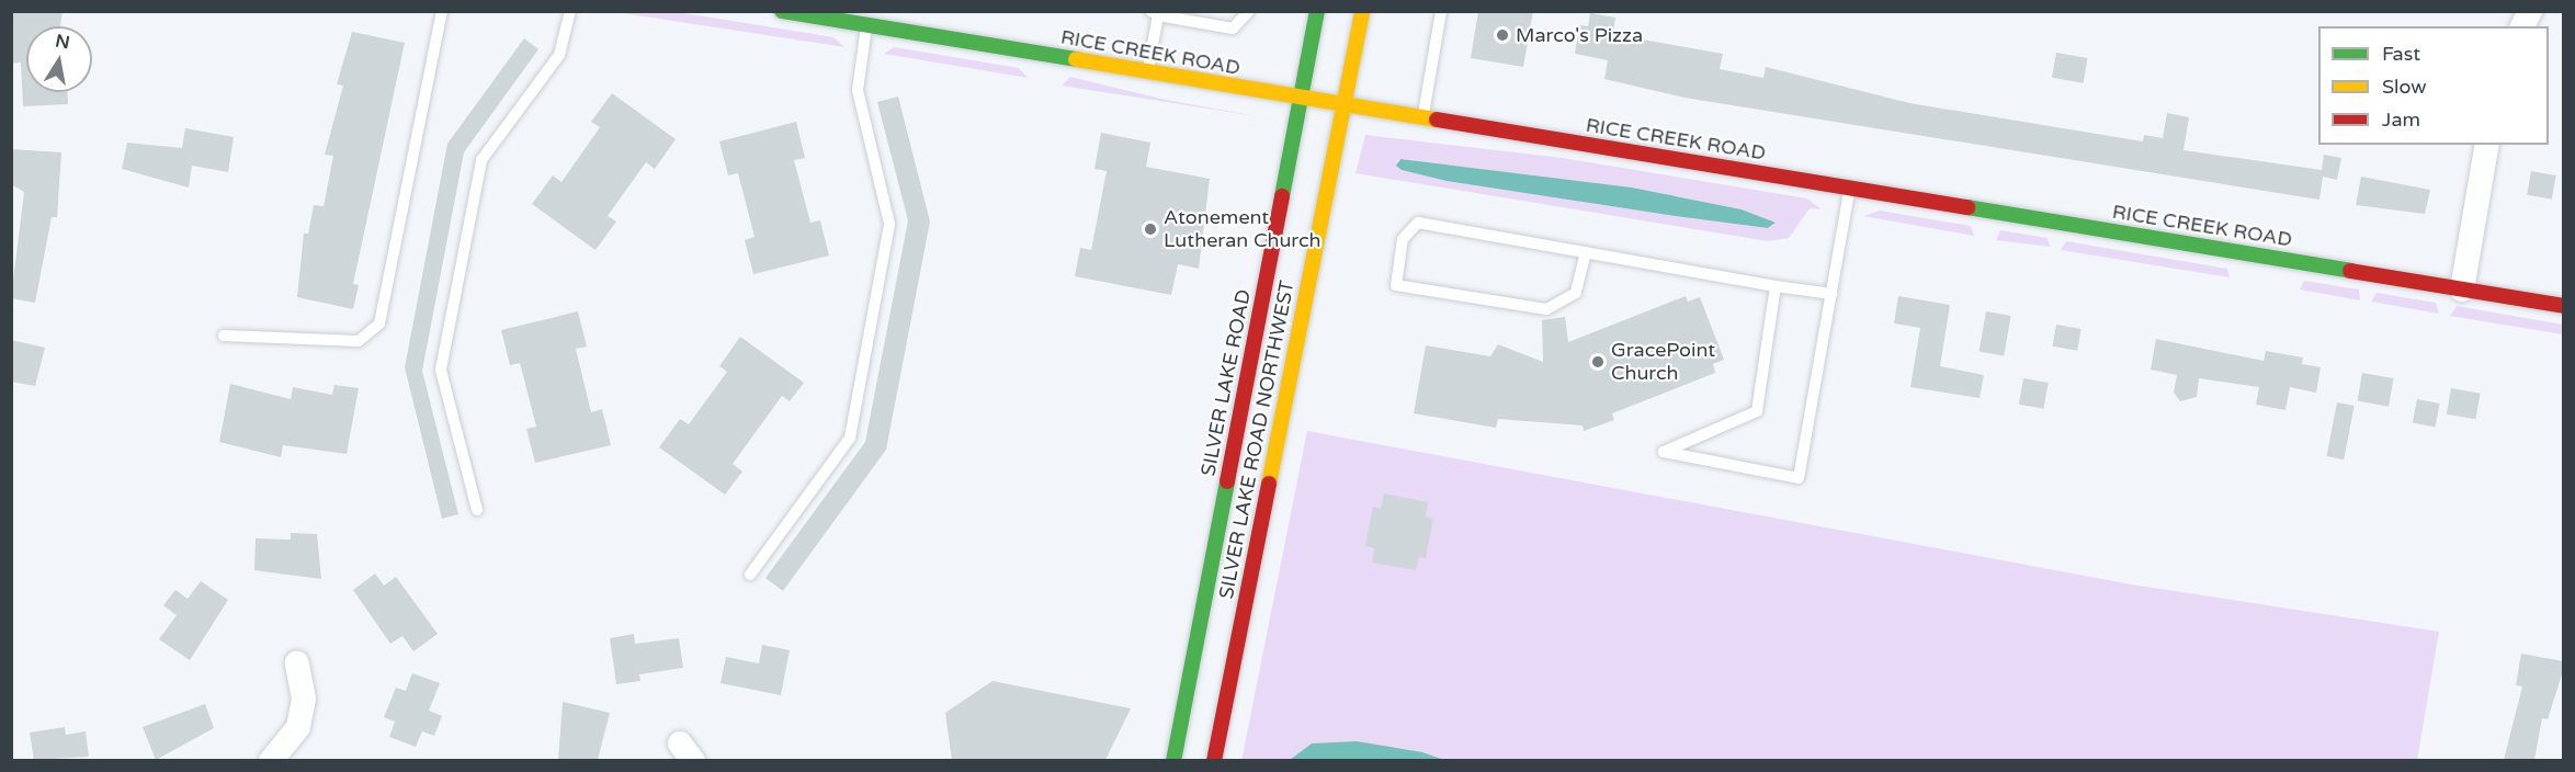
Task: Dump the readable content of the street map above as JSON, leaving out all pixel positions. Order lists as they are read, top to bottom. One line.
{"streets":{"street":["RICE CREEK ROAD","SILVER LAKE ROAD","SILVER LAKE ROAD NORTHWEST"]},"crossings":[["RICE CREEK ROAD","SILVER LAKE ROAD"],["RICE CREEK ROAD","SILVER LAKE ROAD NORTHWEST"]],"places":["Marco's Pizza","Atonement Lutheran Church","GracePoint Church"],"legend":["Fast","Slow","Jam"],"north":"top"}
